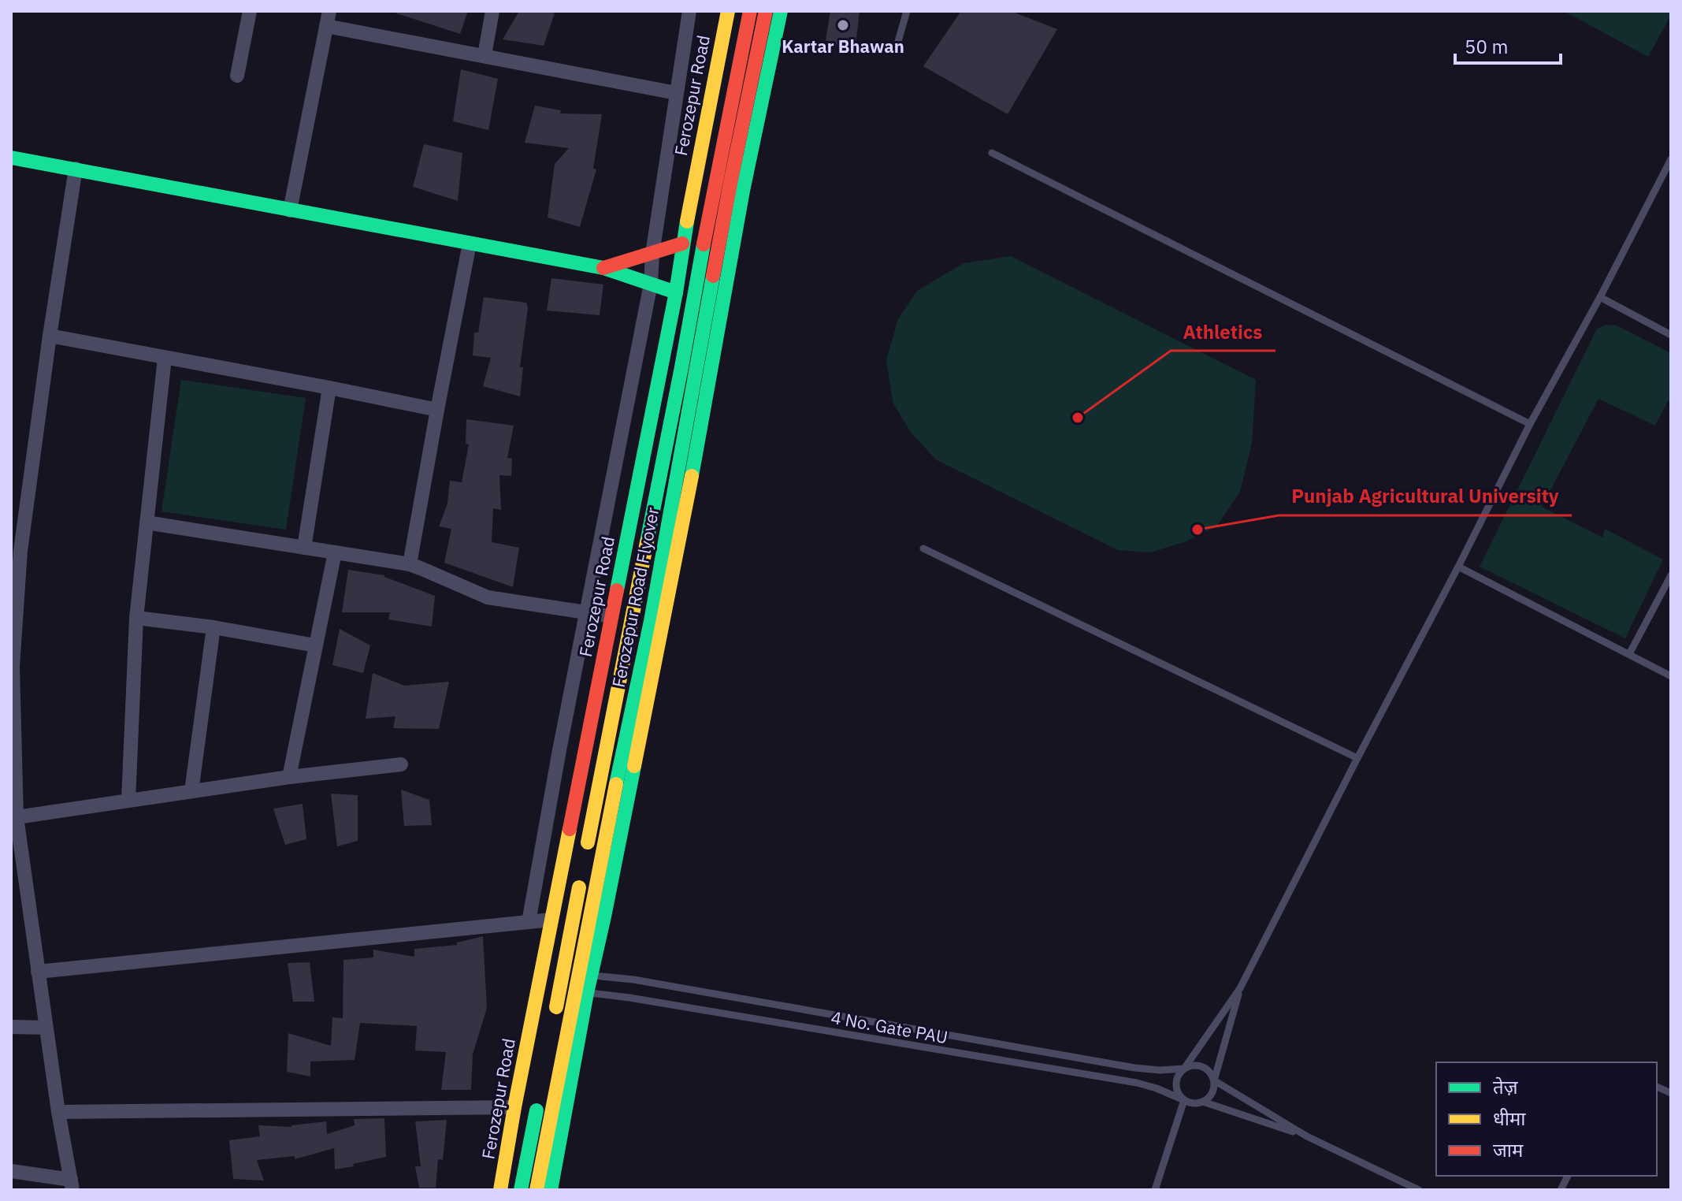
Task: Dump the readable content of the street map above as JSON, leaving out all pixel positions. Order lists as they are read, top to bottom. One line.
{"streets":{"main road":["Ferozepur Road","Ferozepur Road Flyover"],"lane":["4 No. Gate PAU"]},"places":["Kartar Bhawan","Athletics","Punjab Agricultural University"],"legend":["तेज़","धीमा","जाम"],"scale_bar":"50 m"}
